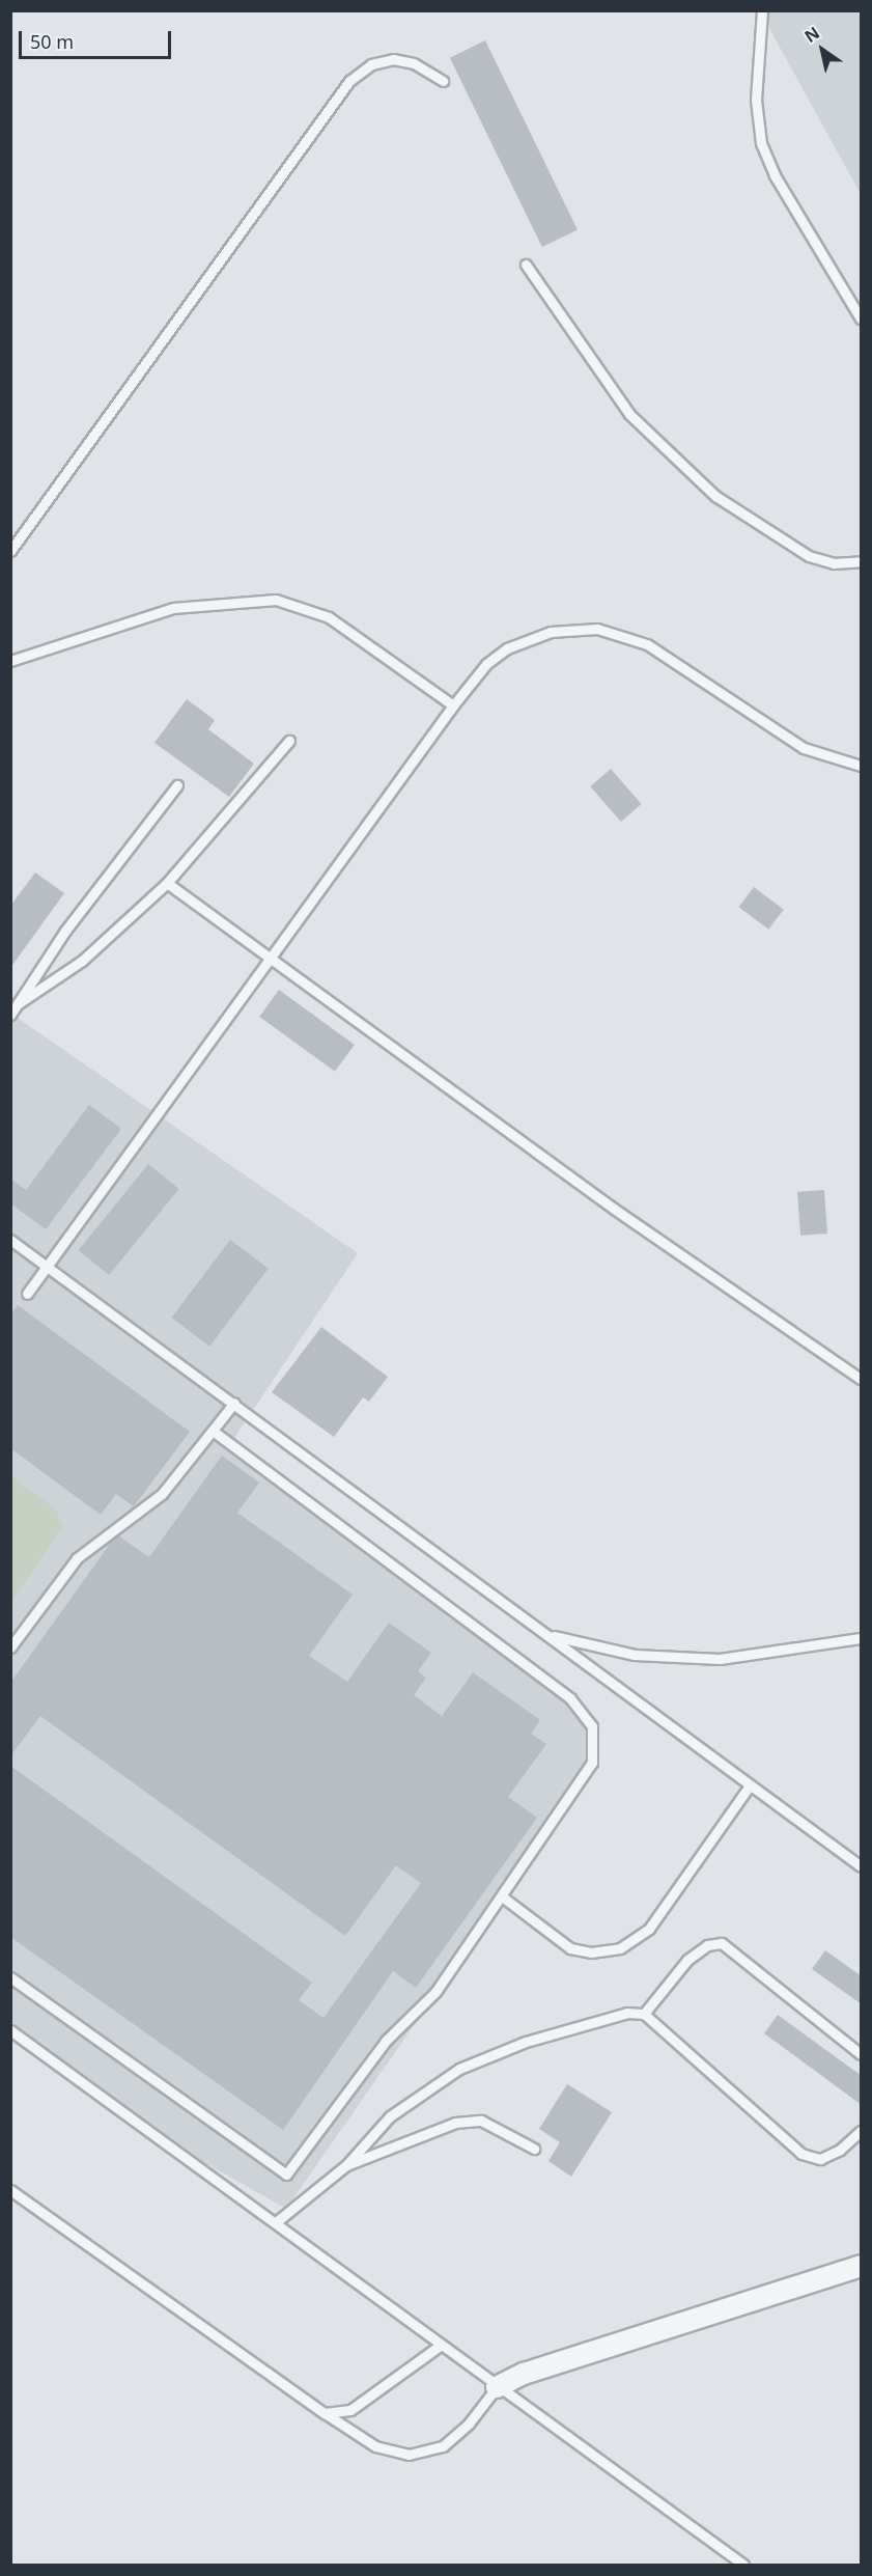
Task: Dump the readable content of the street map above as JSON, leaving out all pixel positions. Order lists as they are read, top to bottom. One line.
{"scale_bar":"50 m","north":"top left"}
